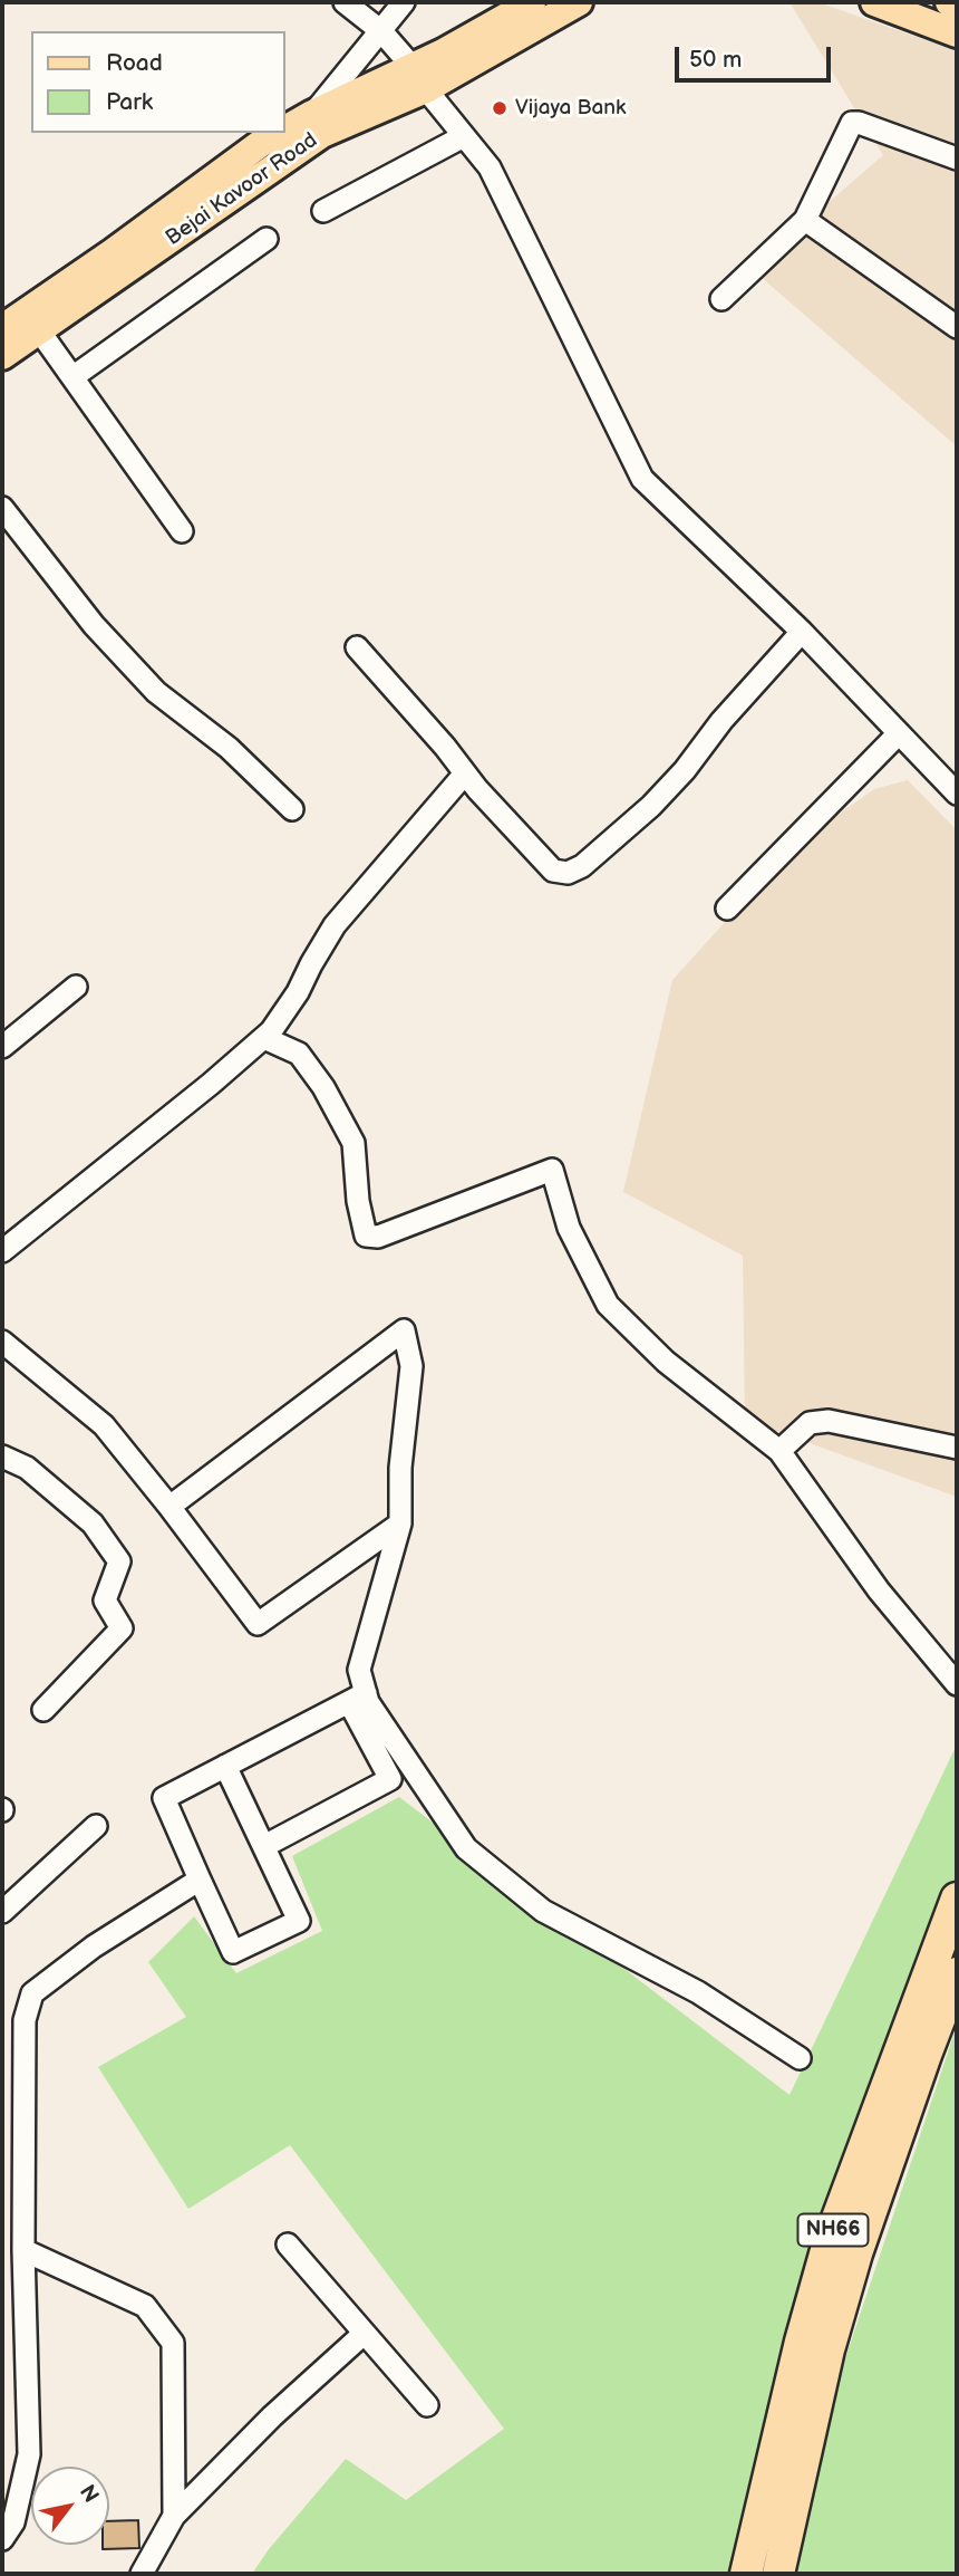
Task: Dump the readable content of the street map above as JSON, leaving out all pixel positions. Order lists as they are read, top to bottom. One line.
{"streets":{"highway":["NH66"],"main road":["Bejai Kavoor Road"]},"places":["Vijaya Bank"],"legend":["Road","Park"],"scale_bar":"50 m","north":"top right"}
